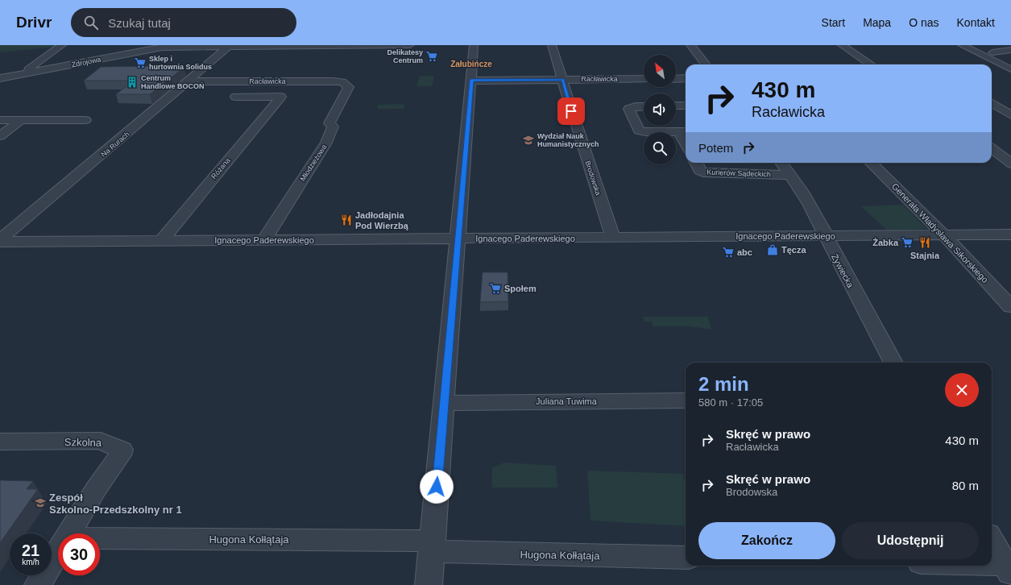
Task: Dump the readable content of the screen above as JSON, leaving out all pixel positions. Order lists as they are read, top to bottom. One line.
{"streets":{"street":["Zdrojowa","Racławicka","Na Rurach","Młodzieżowa","Różana","Kurierów Sądeckich","Brodowska","Generała Władysława Sikorskiego","Ignacego Paderewskiego","Żywiecka","Juliana Tuwima","Szkolna","Hugona Kołłątaja"]},"crossings":[["Racławicka","Na Rurach"],["Racławicka","Młodzieżowa"],["Racławicka","Brodowska"],["Na Rurach","Ignacego Paderewskiego"],["Młodzieżowa","Ignacego Paderewskiego"],["Różana","Ignacego Paderewskiego"],["Kurierów Sądeckich","Żywiecka"],["Brodowska","Ignacego Paderewskiego"],["Generała Władysława Sikorskiego","Ignacego Paderewskiego"],["Ignacego Paderewskiego","Żywiecka"]],"districts":["Załubińcze"],"places":{"supermarket":["Delikatesy Centrum","Sklep i hurtownia Solidus","Żabka","abc","Społem"],"building":["Centrum Handlowe BOCOŃ"],"school or university":["Wydział Nauk Humanistycznych","Zespół Szkolno-Przedszkolny nr 1"],"restaurant":["Jadłodajnia Pod Wierzbą","Stajnia"],"shop":["Tęcza"]},"north":"top left","page":{"header":"Drivr","search":"Szukaj tutaj","nav":["Start","Mapa","O nas","Kontakt"],"turn":["430 m","Racławicka"],"then":"Potem","heading":["2 min","580 m · 17:05"],"list":[{"name":"Skręć w prawo","note":"Racławicka","value":"430 m"},{"name":"Skręć w prawo","note":"Brodowska","value":"80 m"}],"buttons":["Zakończ","Udostępnij"],"speed":"21 km/h","limit":"30"}}
